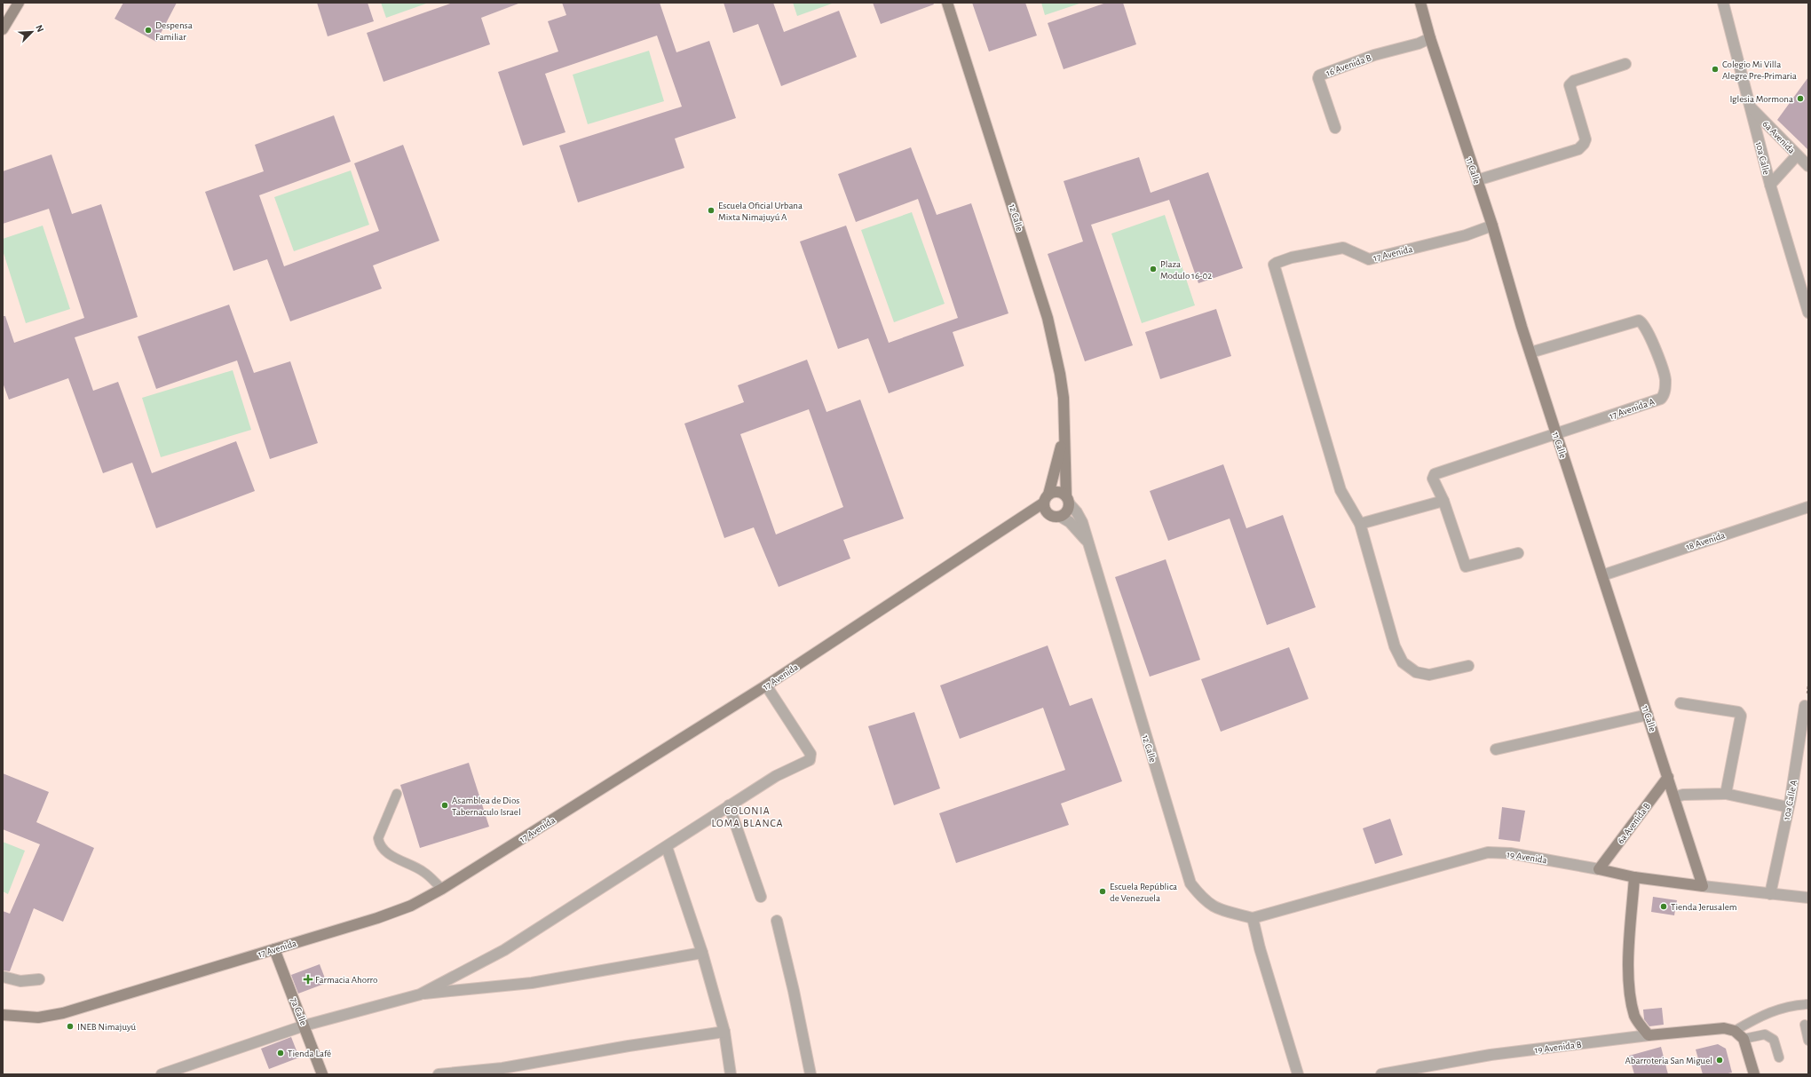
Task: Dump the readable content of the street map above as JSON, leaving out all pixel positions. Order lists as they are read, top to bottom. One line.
{"streets":{"street":["16 Avenida B","6a Avenida","10a Calle","11 Calle","12 Calle","17 Avenida","17 Avenida A","18 Avenida","10a Calle A","6a Avenida B","19 Avenida","7a Calle","19 Avenida B"]},"crossings":[["16 Avenida B","11 Calle"],["6a Avenida","10a Calle"],["11 Calle","17 Avenida"],["11 Calle","17 Avenida A"],["11 Calle","18 Avenida"],["11 Calle","6a Avenida B"],["11 Calle","19 Avenida"],["12 Calle","17 Avenida"],["12 Calle","19 Avenida"],["17 Avenida","7a Calle"],["10a Calle A","19 Avenida"],["6a Avenida B","19 Avenida"]],"districts":["COLONIA LOMA BLANCA"],"places":{"other":["Despensa Familiar","Colegio Mi Villa Alegre Pre-Primaria","Iglesia Mormona","Escuela Oficial Urbana Mixta Nimajuyú A","Plaza Modulo 16-02","Asamblea de Dios Tabernaculo Israel","Escuela República de Venezuela","Tienda Jerusalem","INEB Nimajuyú","Tienda Lafé","Abarroteria San Miguel"],"health":["Farmacia Ahorro"]},"north":"top right"}
